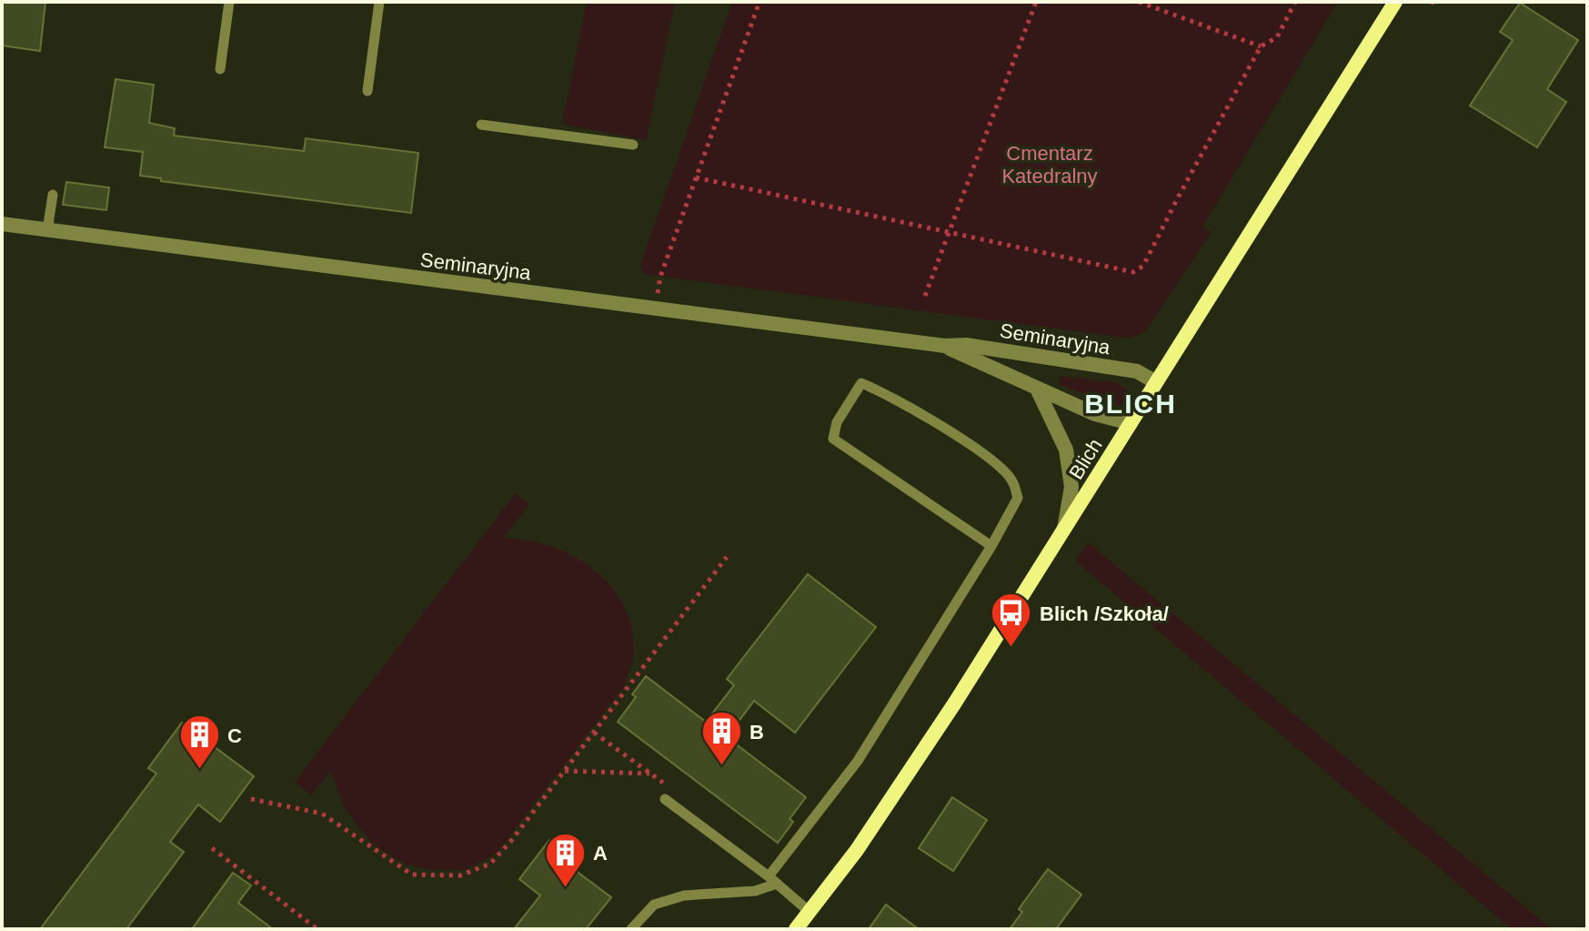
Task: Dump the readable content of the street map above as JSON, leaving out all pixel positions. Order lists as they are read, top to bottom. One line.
{"streets":{"street":["Seminaryjna","Blich"]},"crossings":[["Seminaryjna","Blich"]],"districts":["BLICH"],"parks":["Cmentarz Katedralny"],"places":{"bus stop":["Blich /Szkoła/"],"building":["B","C","A"]}}
